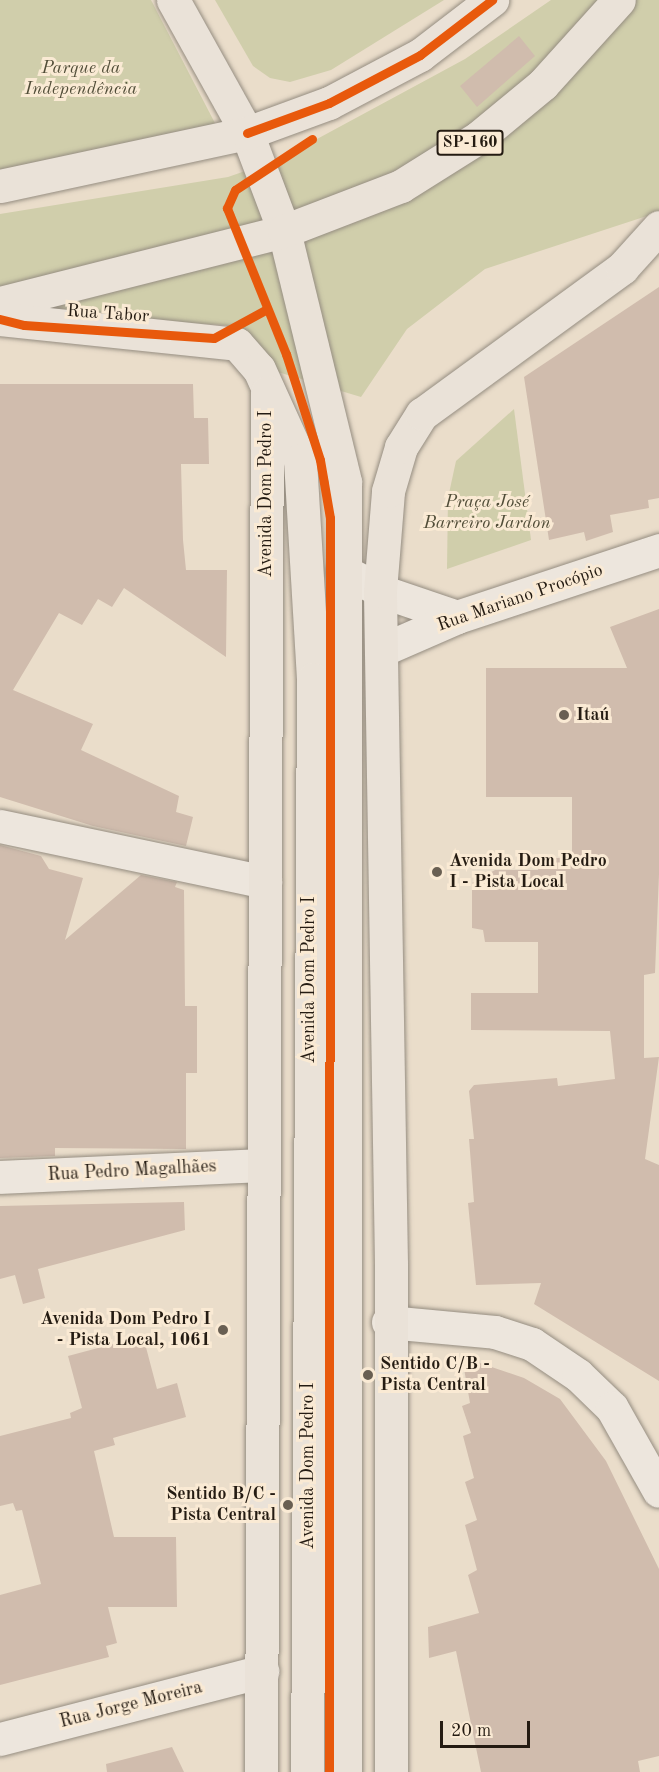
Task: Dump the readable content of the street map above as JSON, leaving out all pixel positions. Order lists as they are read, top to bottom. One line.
{"streets":{"main road":["SP-160","Rua Tabor","Avenida Dom Pedro I"],"street":["Rua Mariano Procópio","Rua Pedro Magalhães","Rua Jorge Moreira"]},"crossings":[["SP-160","Rua Tabor"],["SP-160","Avenida Dom Pedro I"],["Rua Tabor","Avenida Dom Pedro I"],["Avenida Dom Pedro I","Rua Pedro Magalhães"],["Avenida Dom Pedro I","Rua Jorge Moreira"]],"parks":["Parque da Independência","Praça José Barreiro Jardon"],"places":["Itaú","Avenida Dom Pedro I - Pista Local","Avenida Dom Pedro I - Pista Local, 1061","Sentido C/B - Pista Central","Sentido B/C - Pista Central"],"scale_bar":"20 m"}
